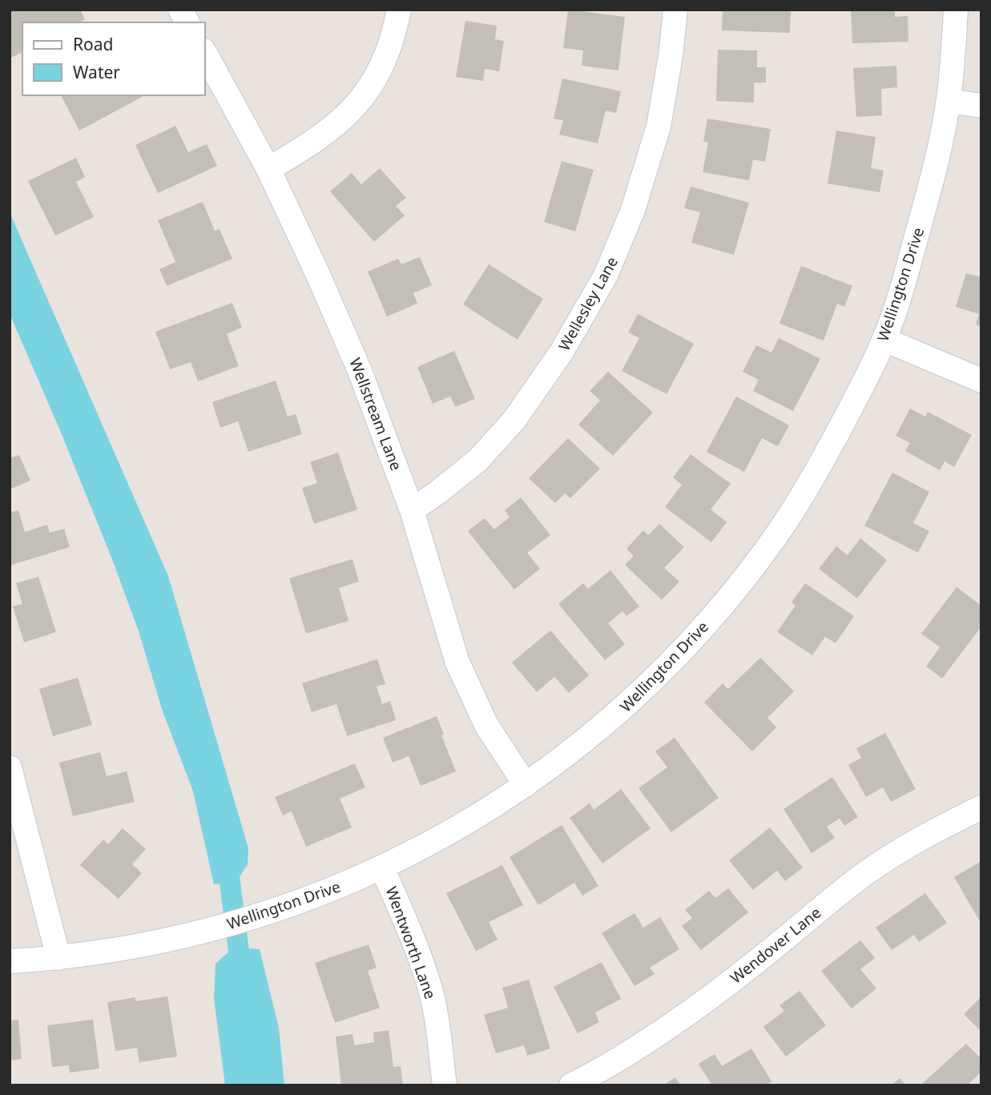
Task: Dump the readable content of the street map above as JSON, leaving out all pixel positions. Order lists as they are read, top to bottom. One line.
{"streets":{"street":["Wellington Drive","Wellesley Lane","Wellstream Lane","Wentworth Lane","Wendover Lane"]},"crossings":[["Wellington Drive","Wellstream Lane"],["Wellington Drive","Wentworth Lane"],["Wellesley Lane","Wellstream Lane"]],"legend":["Road","Water"]}
